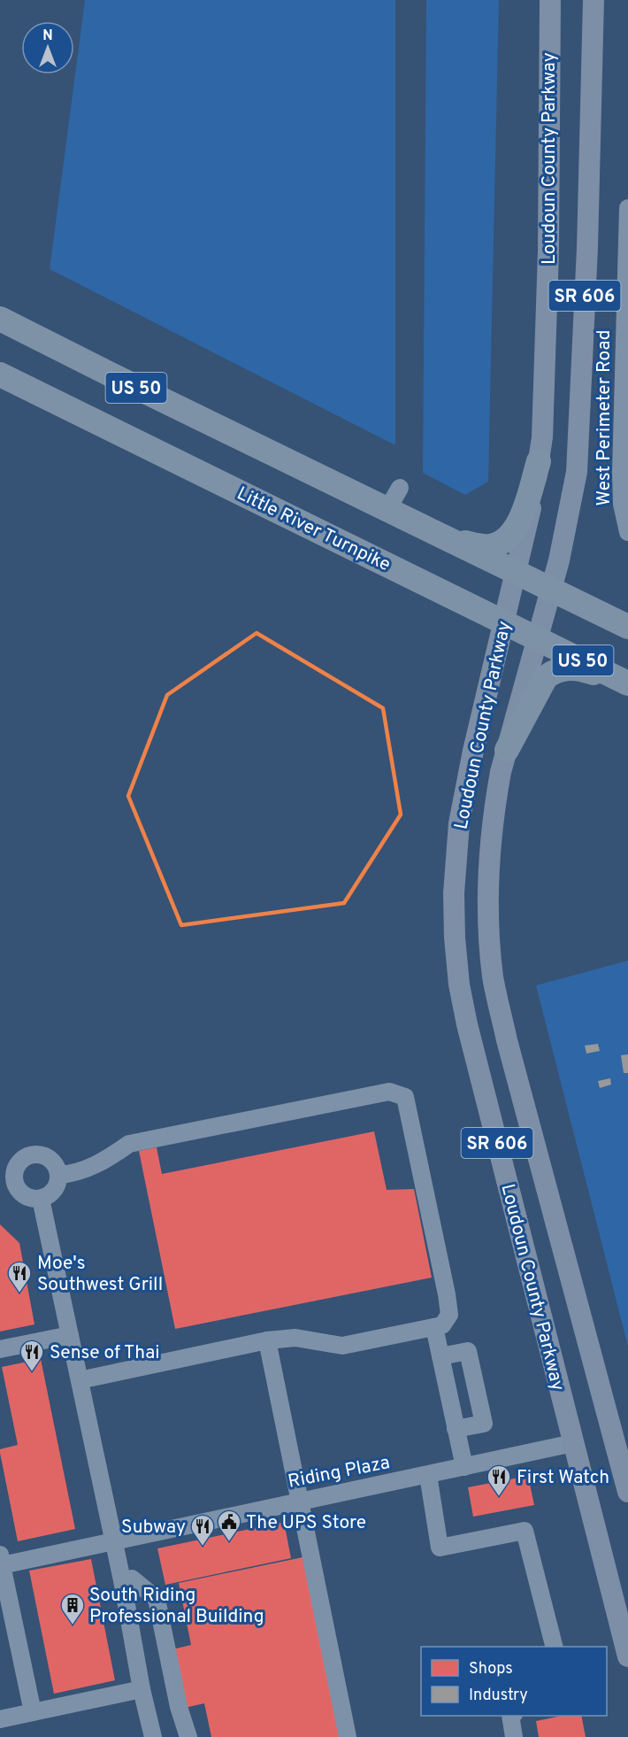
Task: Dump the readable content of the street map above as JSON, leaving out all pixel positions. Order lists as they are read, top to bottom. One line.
{"streets":{"highway":["US 50","Little River Turnpike"],"main road":["Loudoun County Parkway","SR 606"],"lane":["West Perimeter Road","Riding Plaza"]},"crossings":[["Loudoun County Parkway","US 50"],["Loudoun County Parkway","Little River Turnpike"],["Loudoun County Parkway","Riding Plaza"]],"places":{"restaurant":["Moe's Southwest Grill","Sense of Thai","First Watch","Subway"],"public building":["The UPS Store"],"building":["South Riding Professional Building"]},"legend":["Shops","Industry"],"north":"top"}
